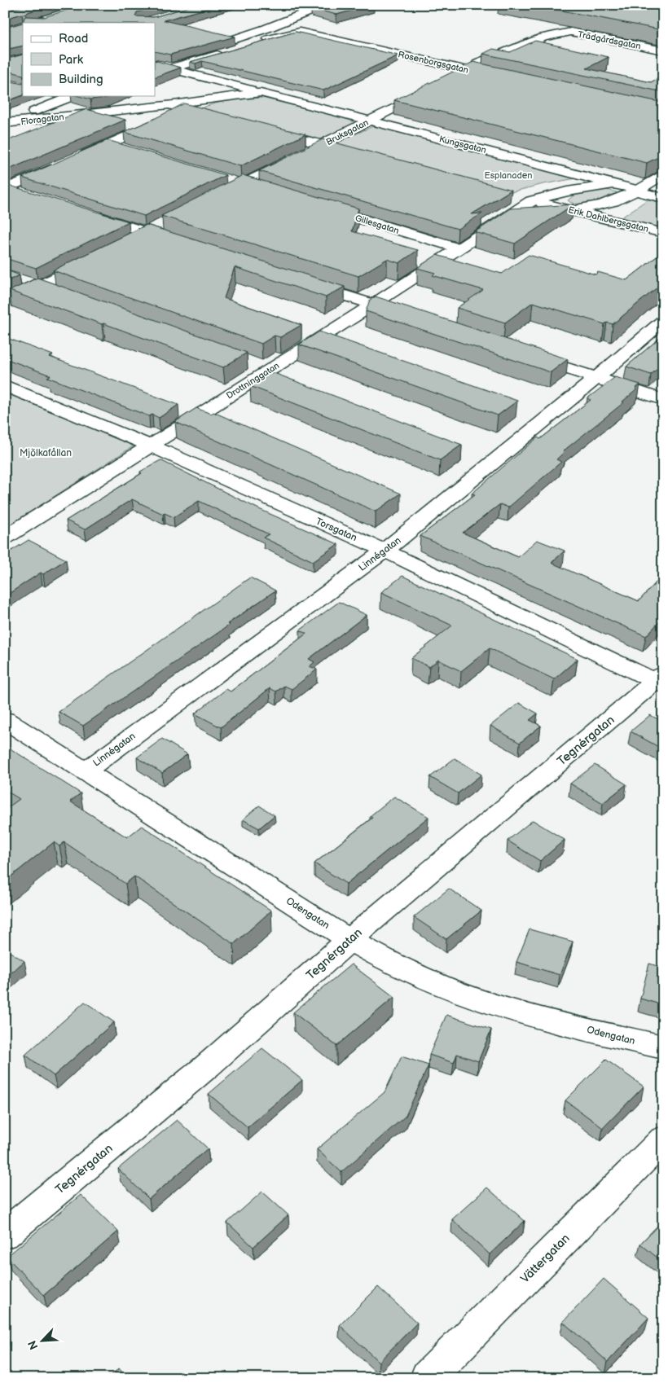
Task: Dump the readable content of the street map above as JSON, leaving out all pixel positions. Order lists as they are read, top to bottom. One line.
{"streets":{"street":["Trädgårdsgatan","Rosenborgsgatan","Floragatan","Bruksgatan","Kungsgatan","Erik Dahlbergsgatan","Gillesgatan","Drottninggatan","Torsgatan","Linnégatan","Tegnérgatan","Odengatan","Vättergatan"]},"crossings":[["Trädgårdsgatan","Rosenborgsgatan"],["Rosenborgsgatan","Kungsgatan"],["Floragatan","Kungsgatan"],["Bruksgatan","Kungsgatan"],["Kungsgatan","Drottninggatan"],["Erik Dahlbergsgatan","Drottninggatan"],["Gillesgatan","Drottninggatan"],["Drottninggatan","Torsgatan"],["Torsgatan","Linnégatan"],["Torsgatan","Tegnérgatan"],["Linnégatan","Odengatan"],["Tegnérgatan","Odengatan"]],"parks":["Esplanaden","Mjölkafållan"],"legend":["Road","Park","Building"],"north":"bottom left"}
